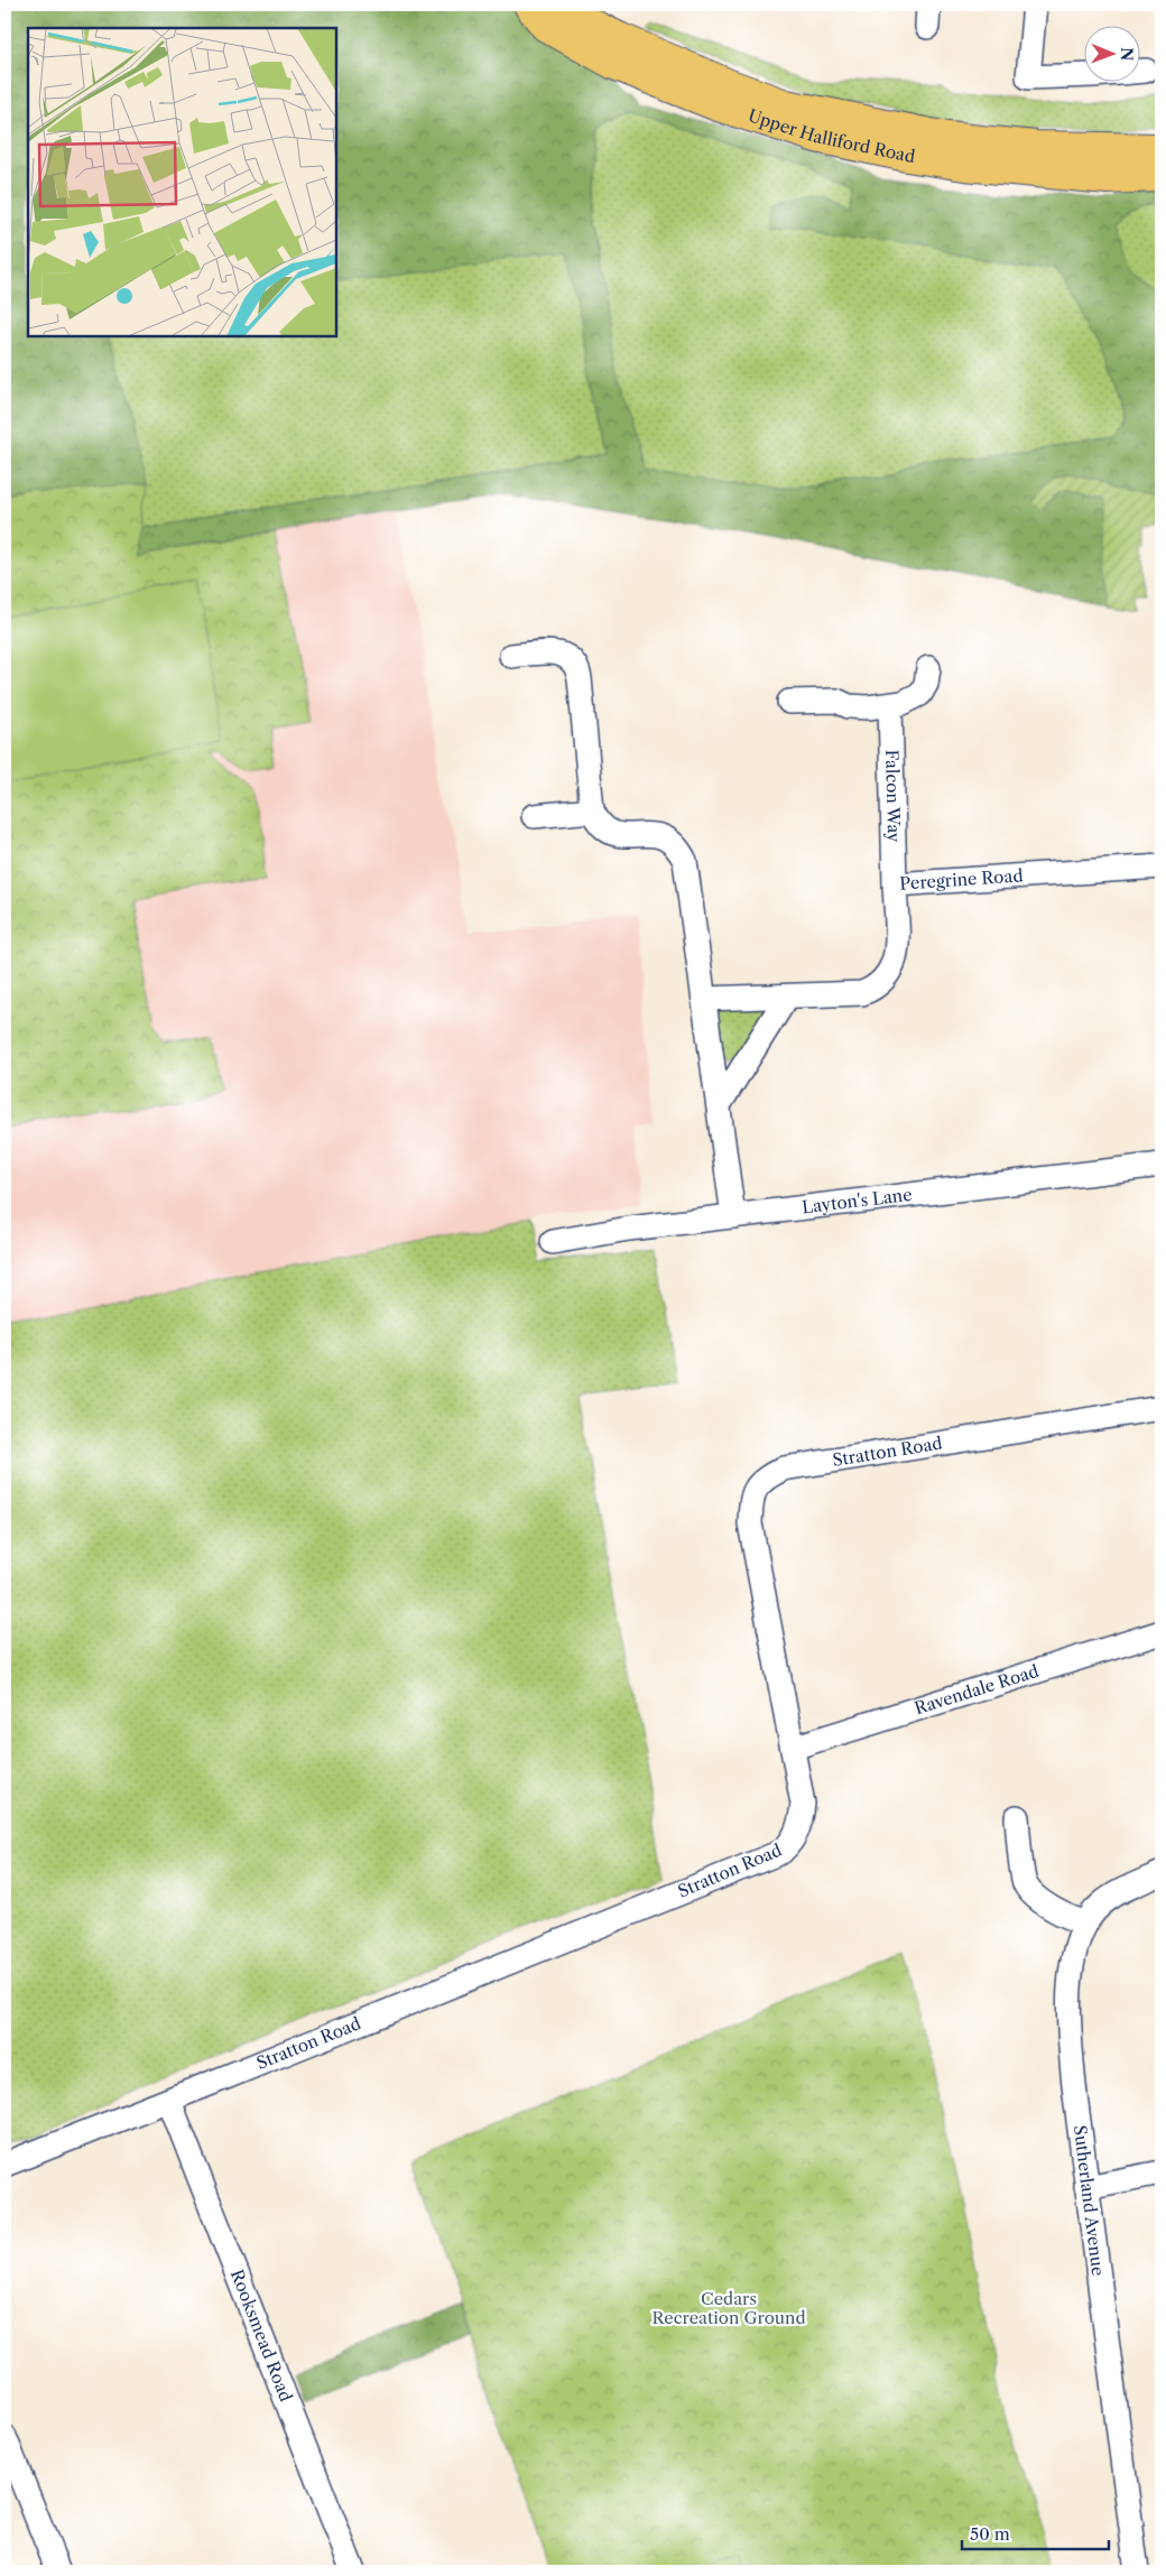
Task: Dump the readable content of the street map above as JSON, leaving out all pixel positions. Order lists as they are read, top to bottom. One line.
{"streets":{"main road":["Upper Halliford Road"],"street":["Falcon Way","Peregrine Road","Layton's Lane","Stratton Road","Ravendale Road","Sutherland Avenue","Rooksmead Road"]},"crossings":[["Falcon Way","Peregrine Road"],["Stratton Road","Ravendale Road"],["Stratton Road","Rooksmead Road"]],"parks":["Cedars Recreation Ground"],"scale_bar":"50 m","north":"right"}
